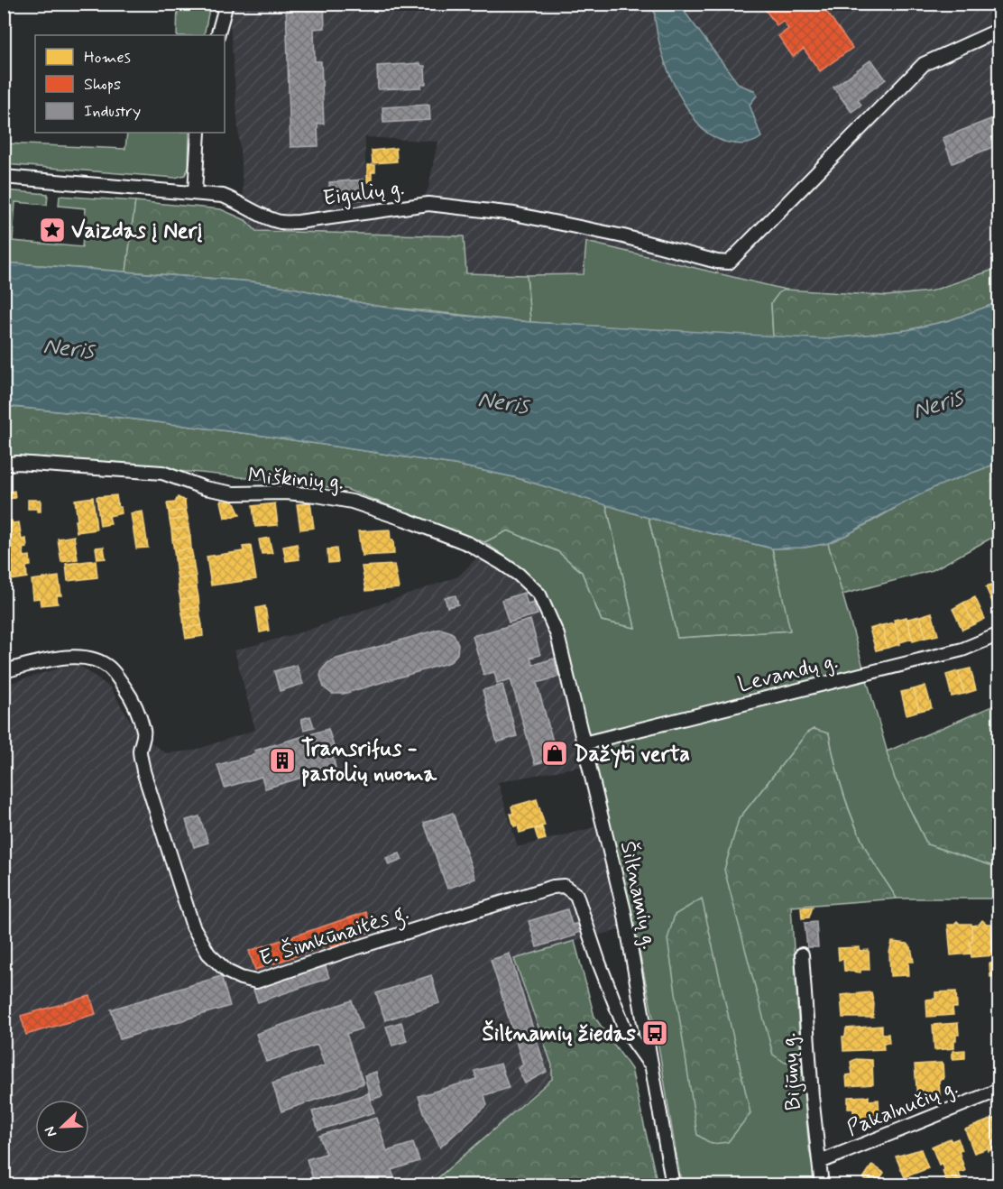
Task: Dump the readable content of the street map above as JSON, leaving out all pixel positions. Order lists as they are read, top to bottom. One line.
{"streets":{"street":["Eigulių g.","Miškinių g.","Levandų g.","Šiltnamių g.","E. Šimkūnaitės g.","Bijūnų g.","Pakalnučių g."]},"crossings":[["Miškinių g.","Šiltnamių g."],["Levandų g.","Šiltnamių g."],["Šiltnamių g.","E. Šimkūnaitės g."],["Bijūnų g.","Pakalnučių g."]],"water":["Neris"],"places":{"place":["Vaizdas į Nerį"],"shop":["Dažyti verta"],"building":["Transrifus - pastolių nuoma"],"bus stop":["Šiltnamių žiedas"]},"legend":["Homes","Shops","Industry"],"north":"bottom left"}
